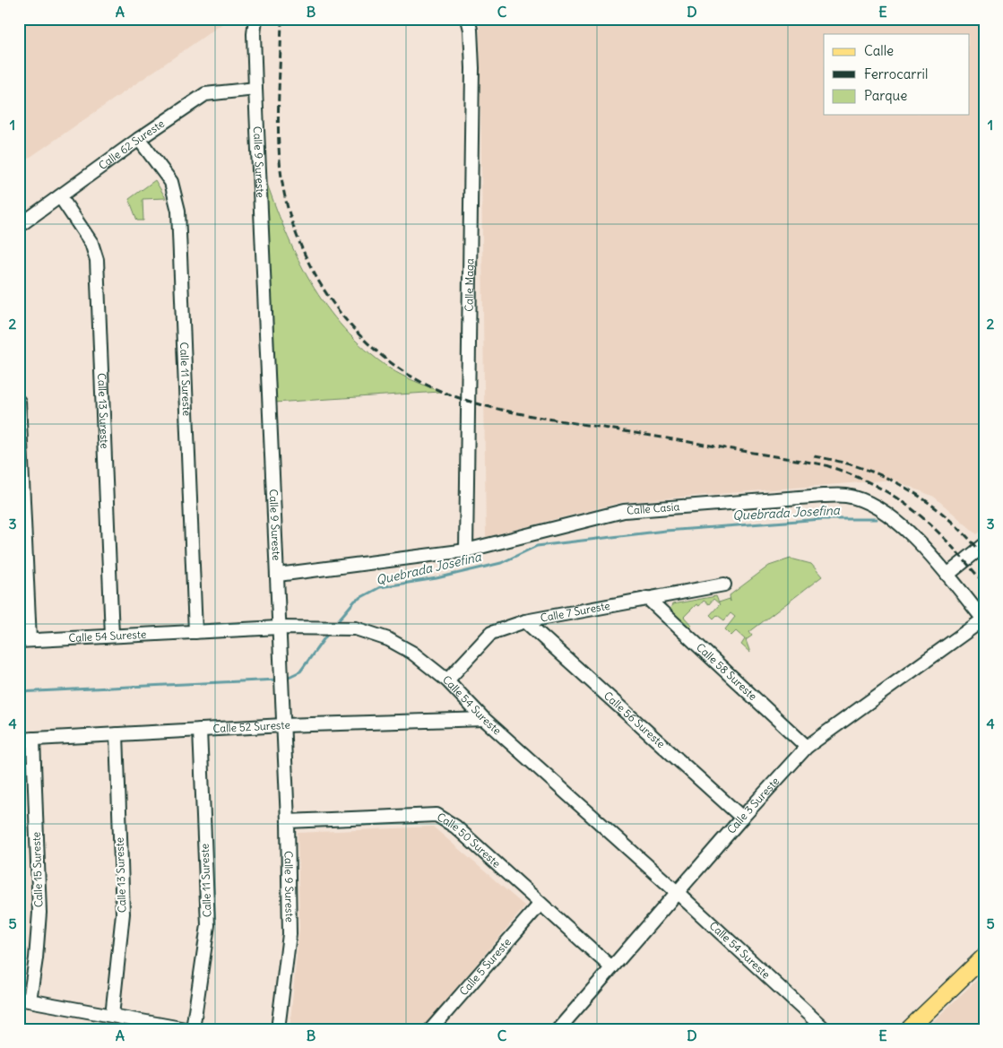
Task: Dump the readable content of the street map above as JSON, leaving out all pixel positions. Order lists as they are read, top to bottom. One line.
{"streets":{"street":["Calle 62 Sureste","Calle 9 Sureste","Calle Maga","Calle 11 Sureste","Calle 13 Sureste","Calle Casia","Calle 7 Sureste","Calle 54 Sureste","Calle 58 Sureste","Calle 56 Sureste","Calle 52 Sureste","Calle 3 Sureste","Calle 50 Sureste","Calle 15 Sureste","Calle 5 Sureste"]},"crossings":[["Calle 62 Sureste","Calle 9 Sureste"],["Calle 62 Sureste","Calle 11 Sureste"],["Calle 62 Sureste","Calle 13 Sureste"],["Calle 9 Sureste","Calle Casia"],["Calle 9 Sureste","Calle 54 Sureste"],["Calle 9 Sureste","Calle 52 Sureste"],["Calle 9 Sureste","Calle 50 Sureste"],["Calle Maga","Calle Casia"],["Calle 11 Sureste","Calle 54 Sureste"],["Calle 11 Sureste","Calle 52 Sureste"],["Calle 13 Sureste","Calle 54 Sureste"],["Calle 13 Sureste","Calle 52 Sureste"],["Calle Casia","Calle 3 Sureste"],["Calle 7 Sureste","Calle 54 Sureste"],["Calle 7 Sureste","Calle 58 Sureste"],["Calle 7 Sureste","Calle 56 Sureste"],["Calle 54 Sureste","Calle 52 Sureste"],["Calle 54 Sureste","Calle 3 Sureste"],["Calle 58 Sureste","Calle 3 Sureste"],["Calle 56 Sureste","Calle 3 Sureste"],["Calle 52 Sureste","Calle 15 Sureste"],["Calle 3 Sureste","Calle 50 Sureste"],["Calle 50 Sureste","Calle 5 Sureste"]],"water":["Quebrada Josefina"],"legend":["Calle","Ferrocarril","Parque"],"grid":{"columns":["A","B","C","D","E"],"rows":["1","2","3","4","5"]}}
